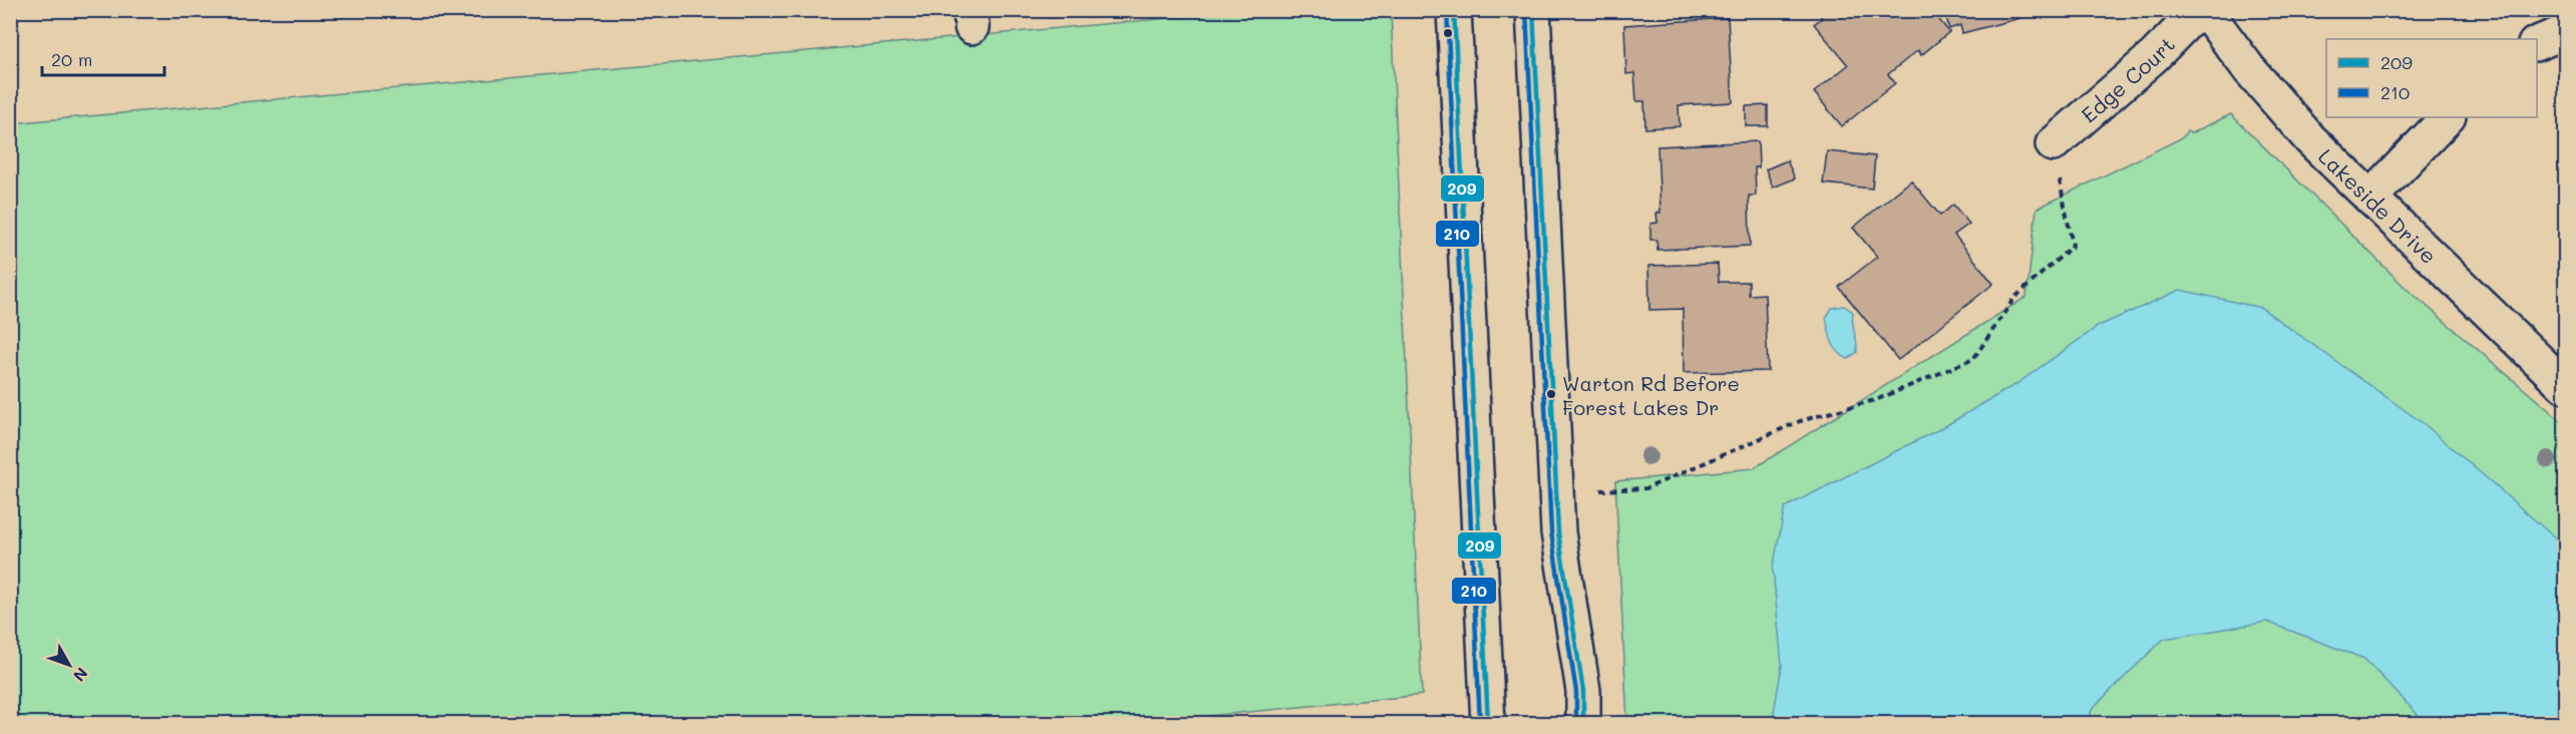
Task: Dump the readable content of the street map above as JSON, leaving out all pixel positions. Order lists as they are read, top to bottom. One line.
{"streets":{"main road":["Edge Court","Lakeside Drive"]},"places":["Warton Rd Before Forest Lakes Dr"],"lines":["transit line 209","transit line 210"],"legend":["209","210"],"scale_bar":"20 m","north":"bottom right"}
